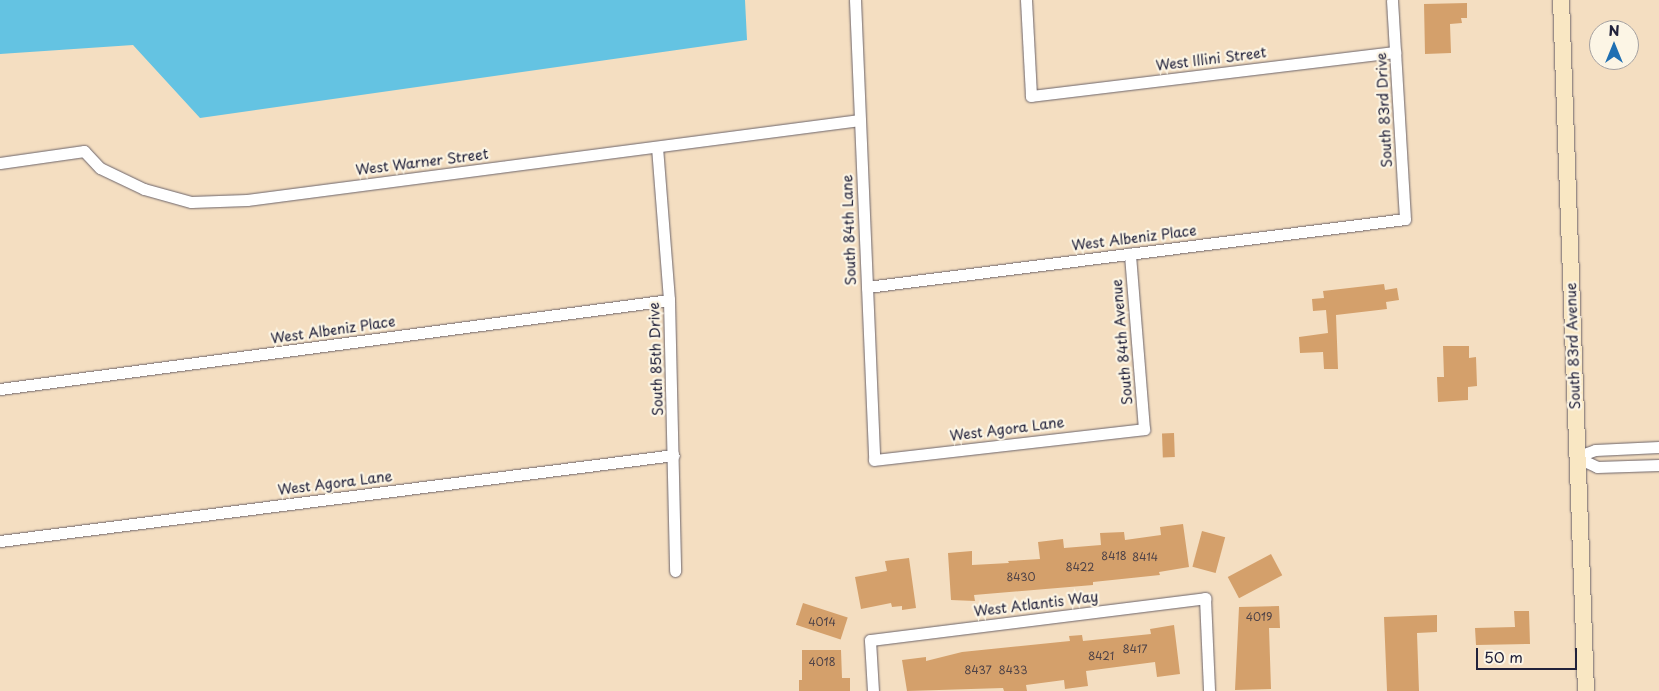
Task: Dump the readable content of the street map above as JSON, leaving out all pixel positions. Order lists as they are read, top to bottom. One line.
{"streets":{"main road":["South 83rd Avenue"],"street":["West Illini Street","South 83rd Drive","West Warner Street","South 84th Lane","West Albeniz Place","South 84th Avenue","South 85th Drive","West Agora Lane","West Atlantis Way"]},"crossings":[["West Illini Street","South 83rd Drive"],["South 83rd Drive","West Albeniz Place"],["West Warner Street","South 84th Lane"],["West Warner Street","South 85th Drive"],["South 84th Lane","West Albeniz Place"],["South 84th Lane","West Agora Lane"],["West Albeniz Place","South 84th Avenue"],["West Albeniz Place","South 85th Drive"],["South 84th Avenue","West Agora Lane"],["South 85th Drive","West Agora Lane"]],"house_numbers":["8418","8414","8422","8430","4019","4014","8417","8421","4018","8437","8433"],"scale_bar":"50 m","north":"top"}
